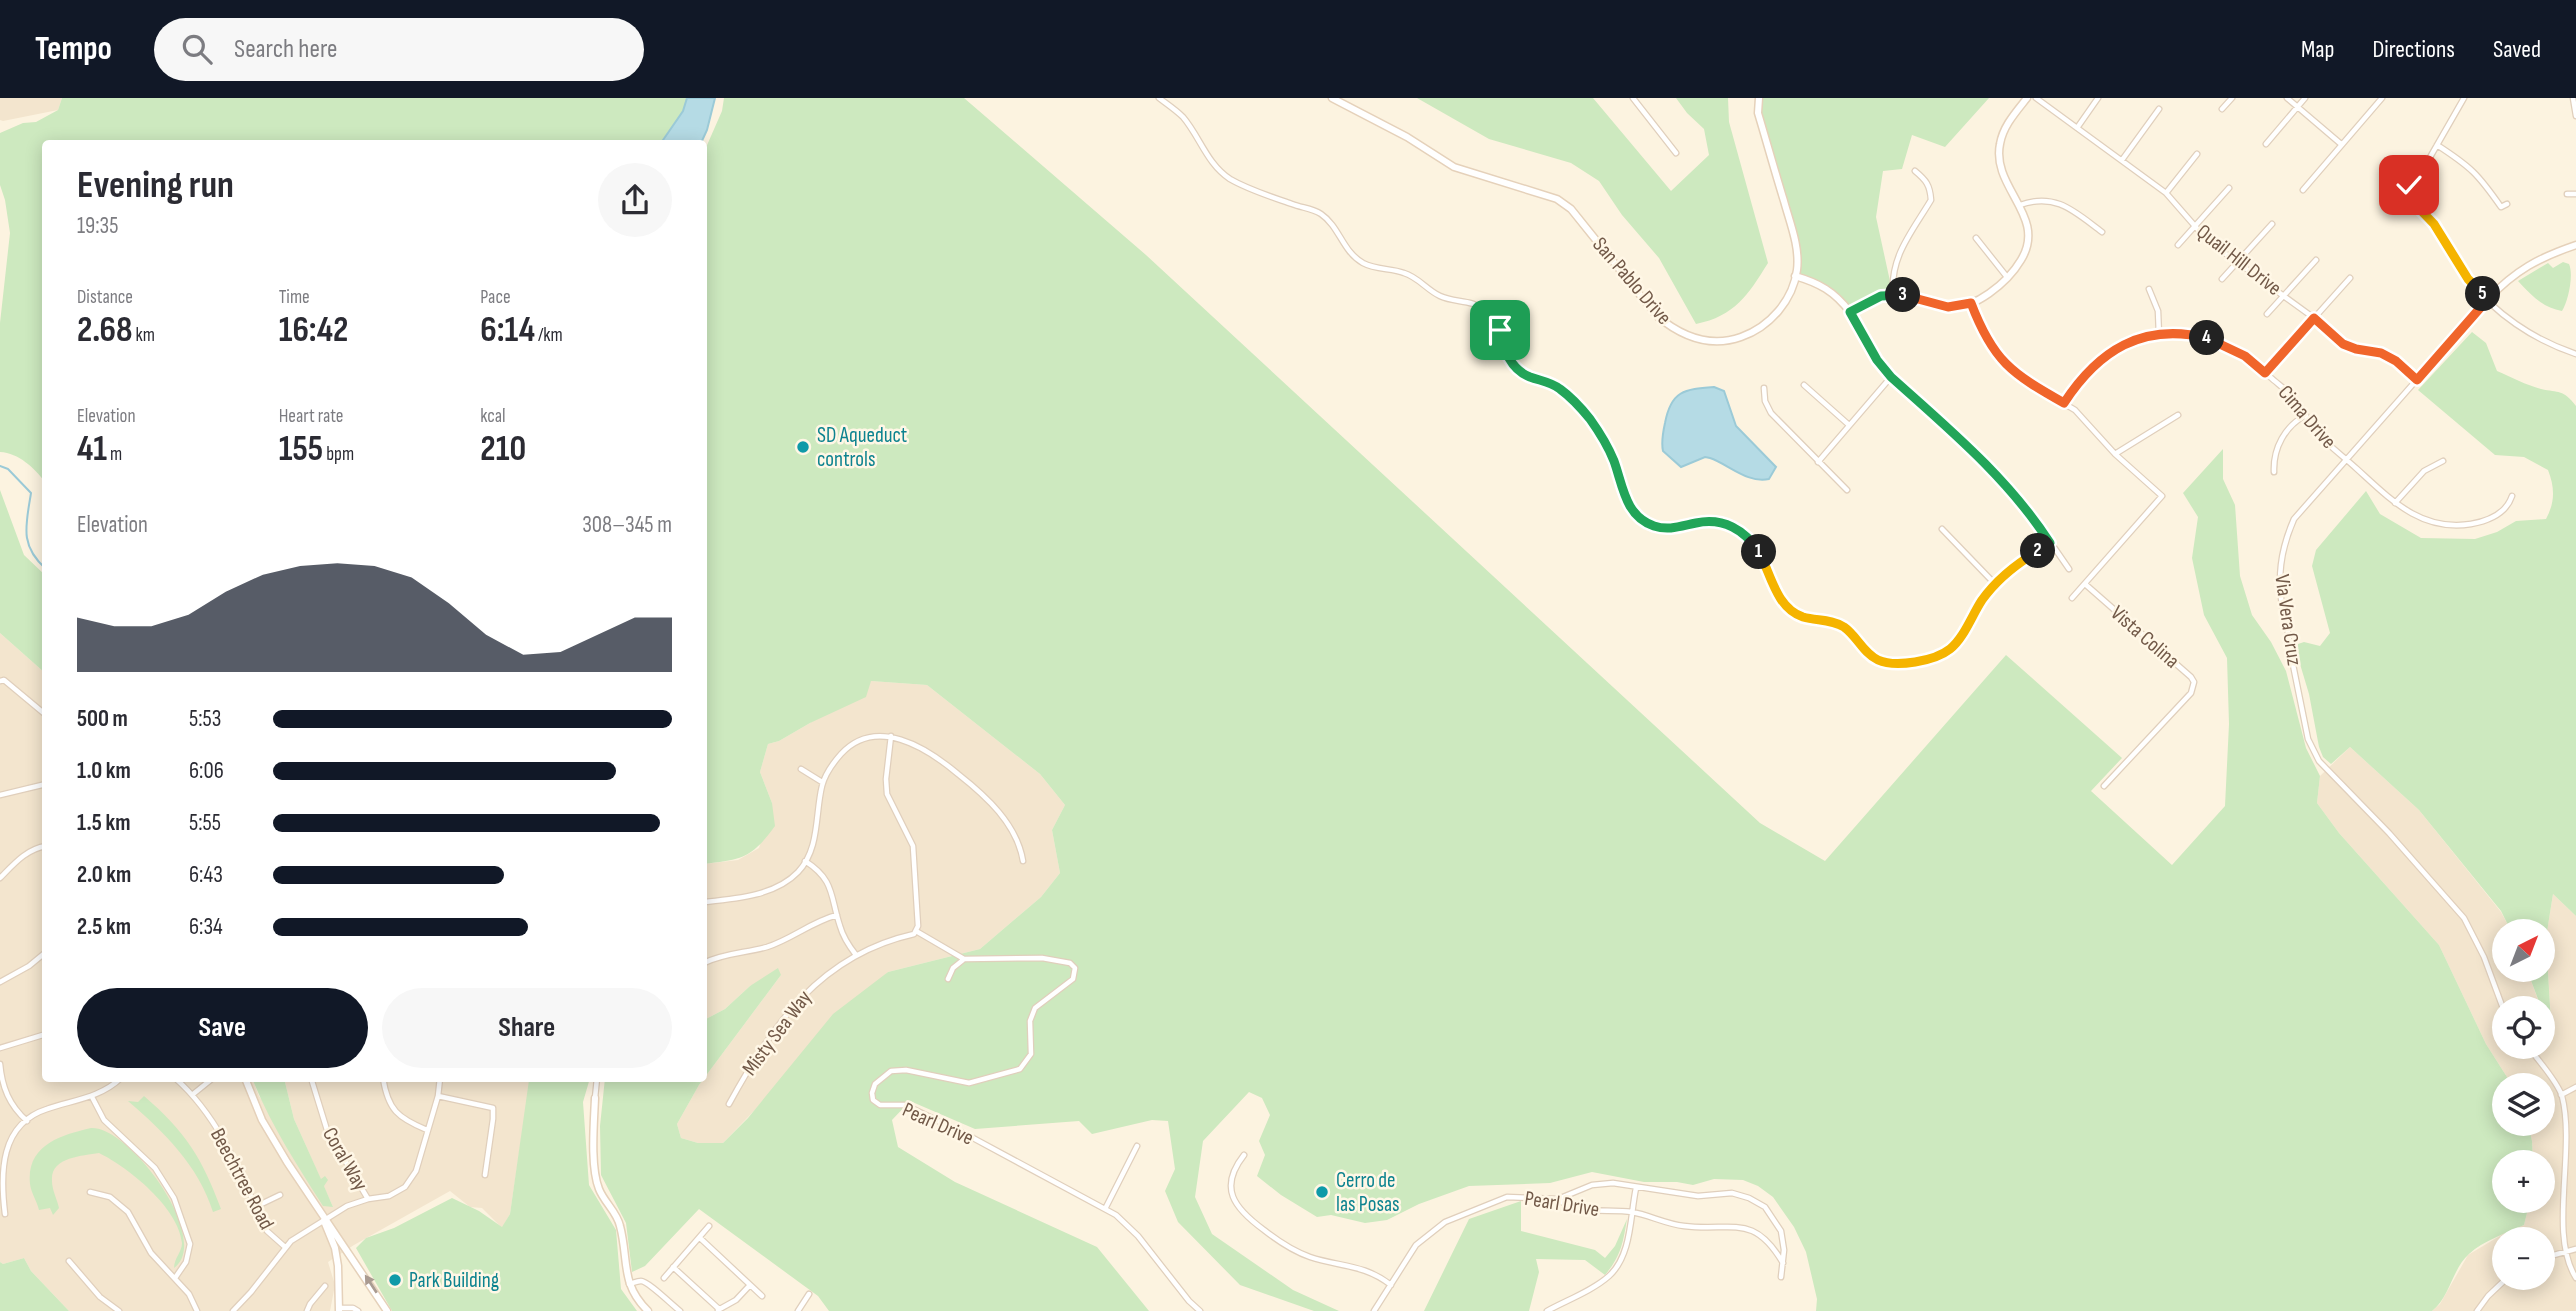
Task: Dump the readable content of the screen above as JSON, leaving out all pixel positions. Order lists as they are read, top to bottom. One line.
{"streets":{"street":["Quail Hill Drive","San Pablo Drive","Cima Drive","Via Vera Cruz","Vista Colina","Misty Sea Way","Pearl Drive","Coral Way","Beechtree Road"]},"crossings":[["Quail Hill Drive","Via Vera Cruz"],["Cima Drive","Via Vera Cruz"]],"places":["SD Aqueduct controls","Cerro de las Posas","Park Building"],"north":"top right","page":{"header":"Tempo","search":"Search here","nav":["Map","Directions","Saved"],"heading":["Evening run","19:35"],"stats":[["Distance","2.68 km"],["Time","16:42"],["Pace","6:14 /km"],["Elevation","41 m"],["Heart rate","155 bpm"],["kcal","210"]],"pins":["5","3","4","2","1"],"chart":["Elevation","308–345 m"],"list":[{"name":"500 m","note":"5:53"},{"name":"1.0 km","note":"6:06"},{"name":"1.5 km","note":"5:55"},{"name":"2.0 km","note":"6:43"},{"name":"2.5 km","note":"6:34"}],"map_buttons":["+","−"],"buttons":["Save","Share"]}}
